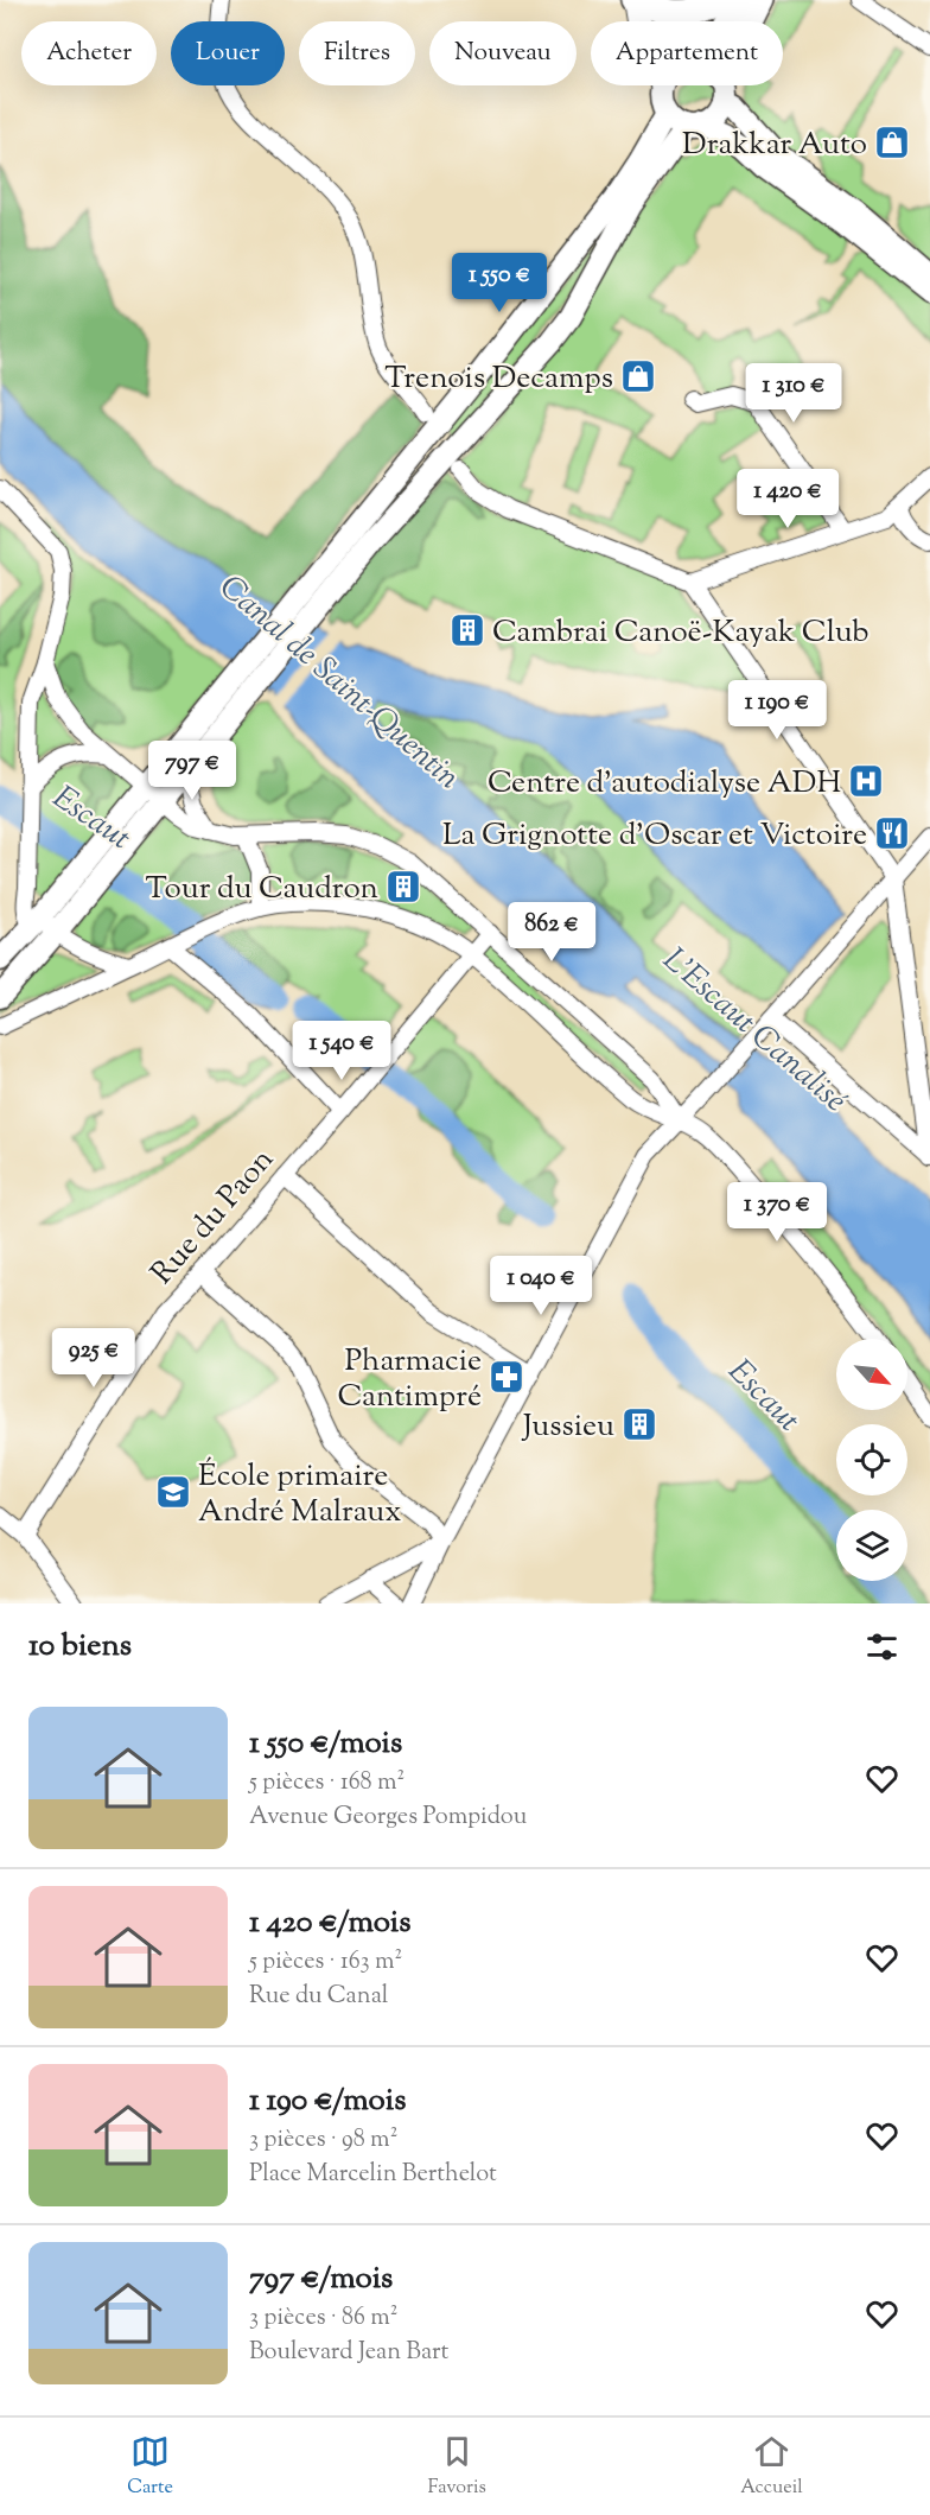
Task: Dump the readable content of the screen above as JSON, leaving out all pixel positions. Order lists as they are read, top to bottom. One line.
{"streets":{"street":["Rue du Paon"]},"water":["Canal de Saint-Quentin","Escaut","L'Escaut Canalisé"],"places":{"shop":["Drakkar Auto","Trenois Decamps"],"building":["Cambrai Canoë-Kayak Club","Tour du Caudron","Jussieu"],"hospital":["Centre d'autodialyse ADH"],"restaurant":["La Grignotte d'Oscar et Victoire"],"pharmacy":["Pharmacie Cantimpré"],"school or university":["École primaire André Malraux"]},"north":"bottom right","page":{"chip":["Acheter","Louer","Filtres","Nouveau","Appartement"],"price":["1 550 €","1 310 €","1 420 €","1 190 €","797 €","862 €","1 540 €","1 370 €","1 040 €","925 €"],"heading":"10 biens","list":[{"name":"1 550 €/mois","note":"5 pièces · 168 m² · Avenue Georges Pompidou"},{"name":"1 420 €/mois","note":"5 pièces · 163 m² · Rue du Canal"},{"name":"1 190 €/mois","note":"3 pièces · 98 m² · Place Marcelin Berthelot"},{"name":"797 €/mois","note":"3 pièces · 86 m² · Boulevard Jean Bart"}],"tabs":["Carte","Favoris","Accueil"]}}
